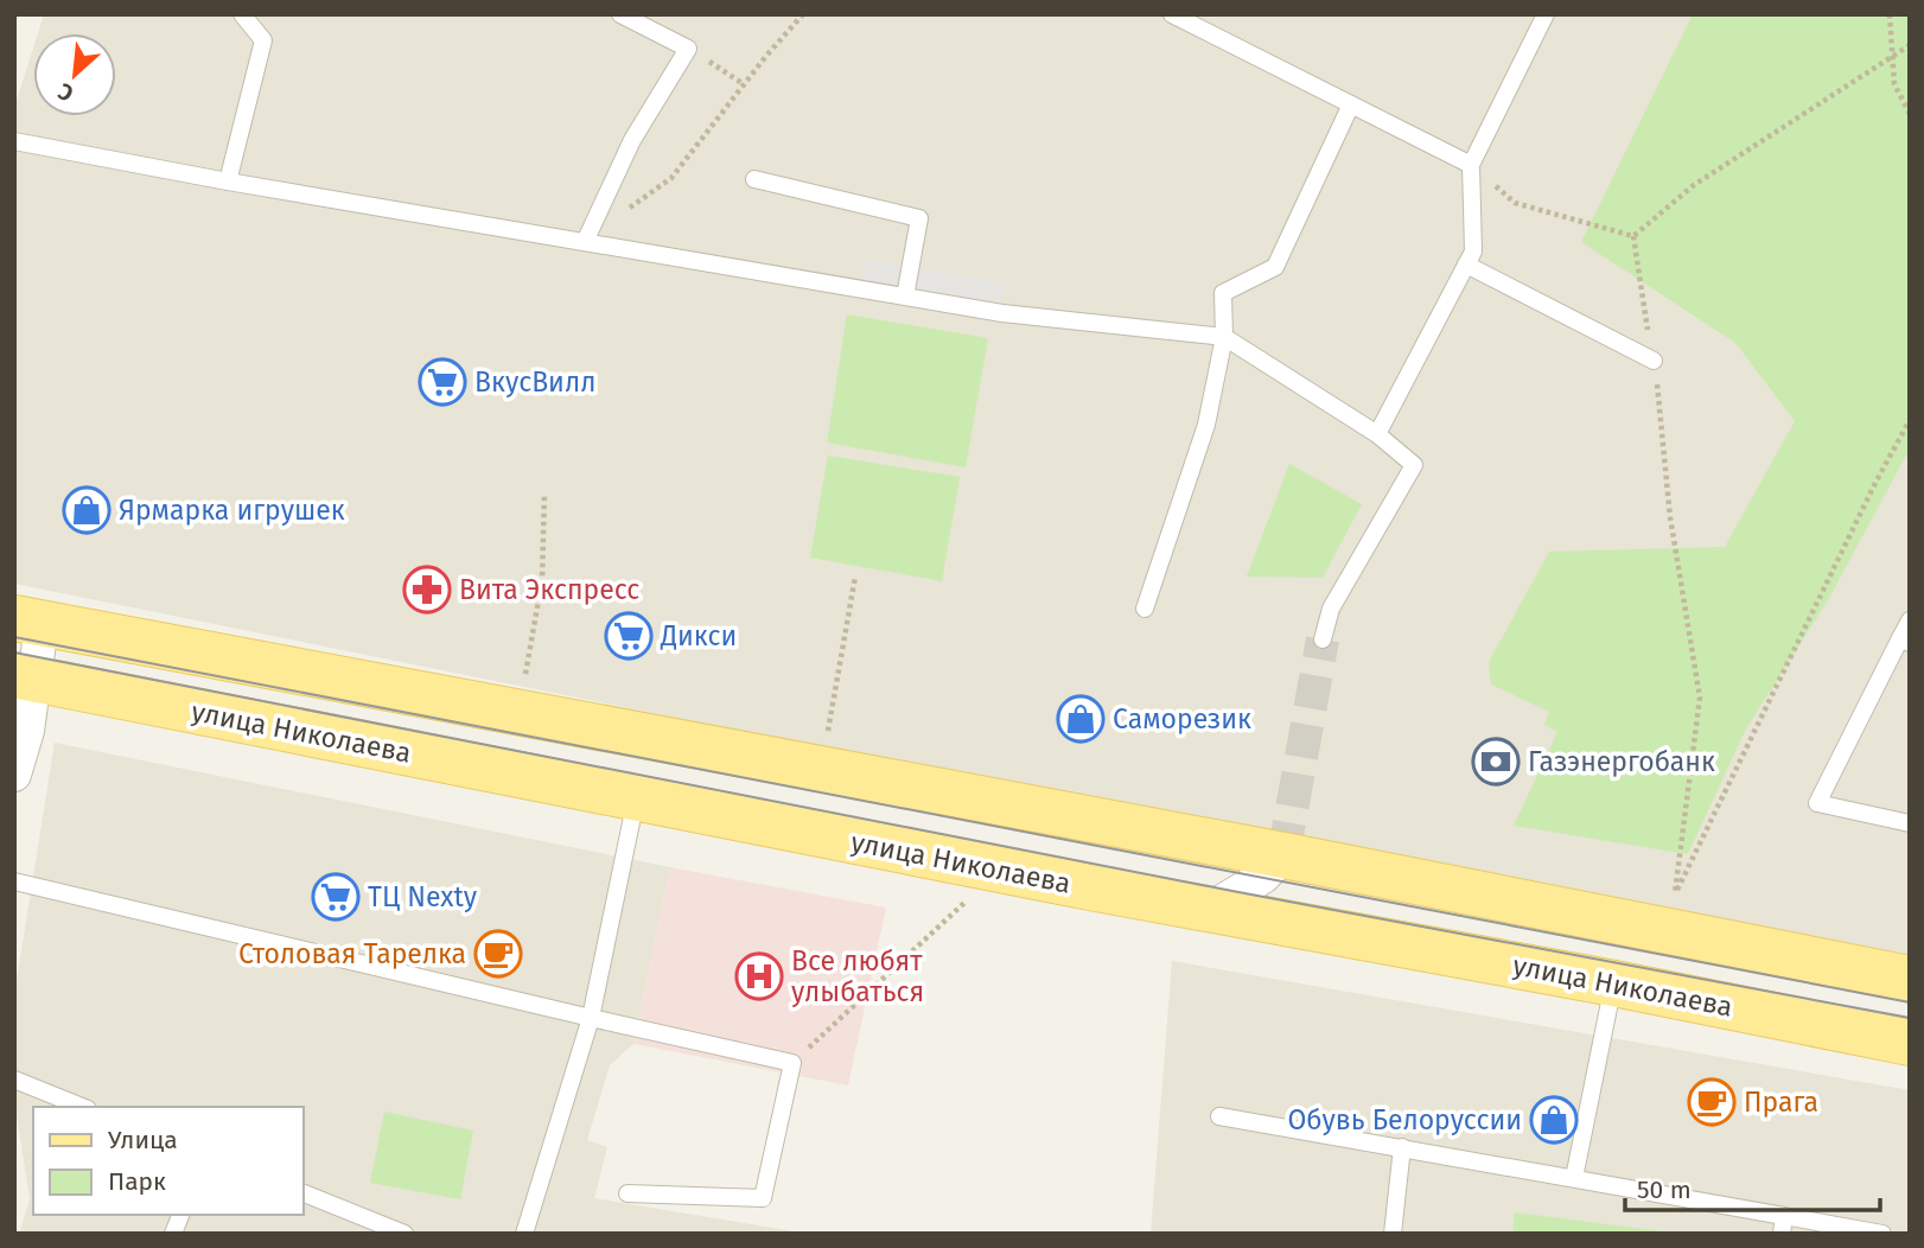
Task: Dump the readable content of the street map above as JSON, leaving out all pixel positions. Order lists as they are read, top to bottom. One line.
{"streets":{"main road":["улица Николаева"]},"places":{"supermarket":["ВкусВилл","Дикси","ТЦ Nexty"],"shop":["Ярмарка игрушек","Саморезик","Обувь Белоруссии"],"pharmacy":["Вита Экспресс"],"bank":["Газэнергобанк"],"cafe":["Столовая Тарелка","Прага"],"hospital":["Все любят улыбаться"]},"legend":["Улица","Парк"],"scale_bar":"50 m","north":"bottom left"}
